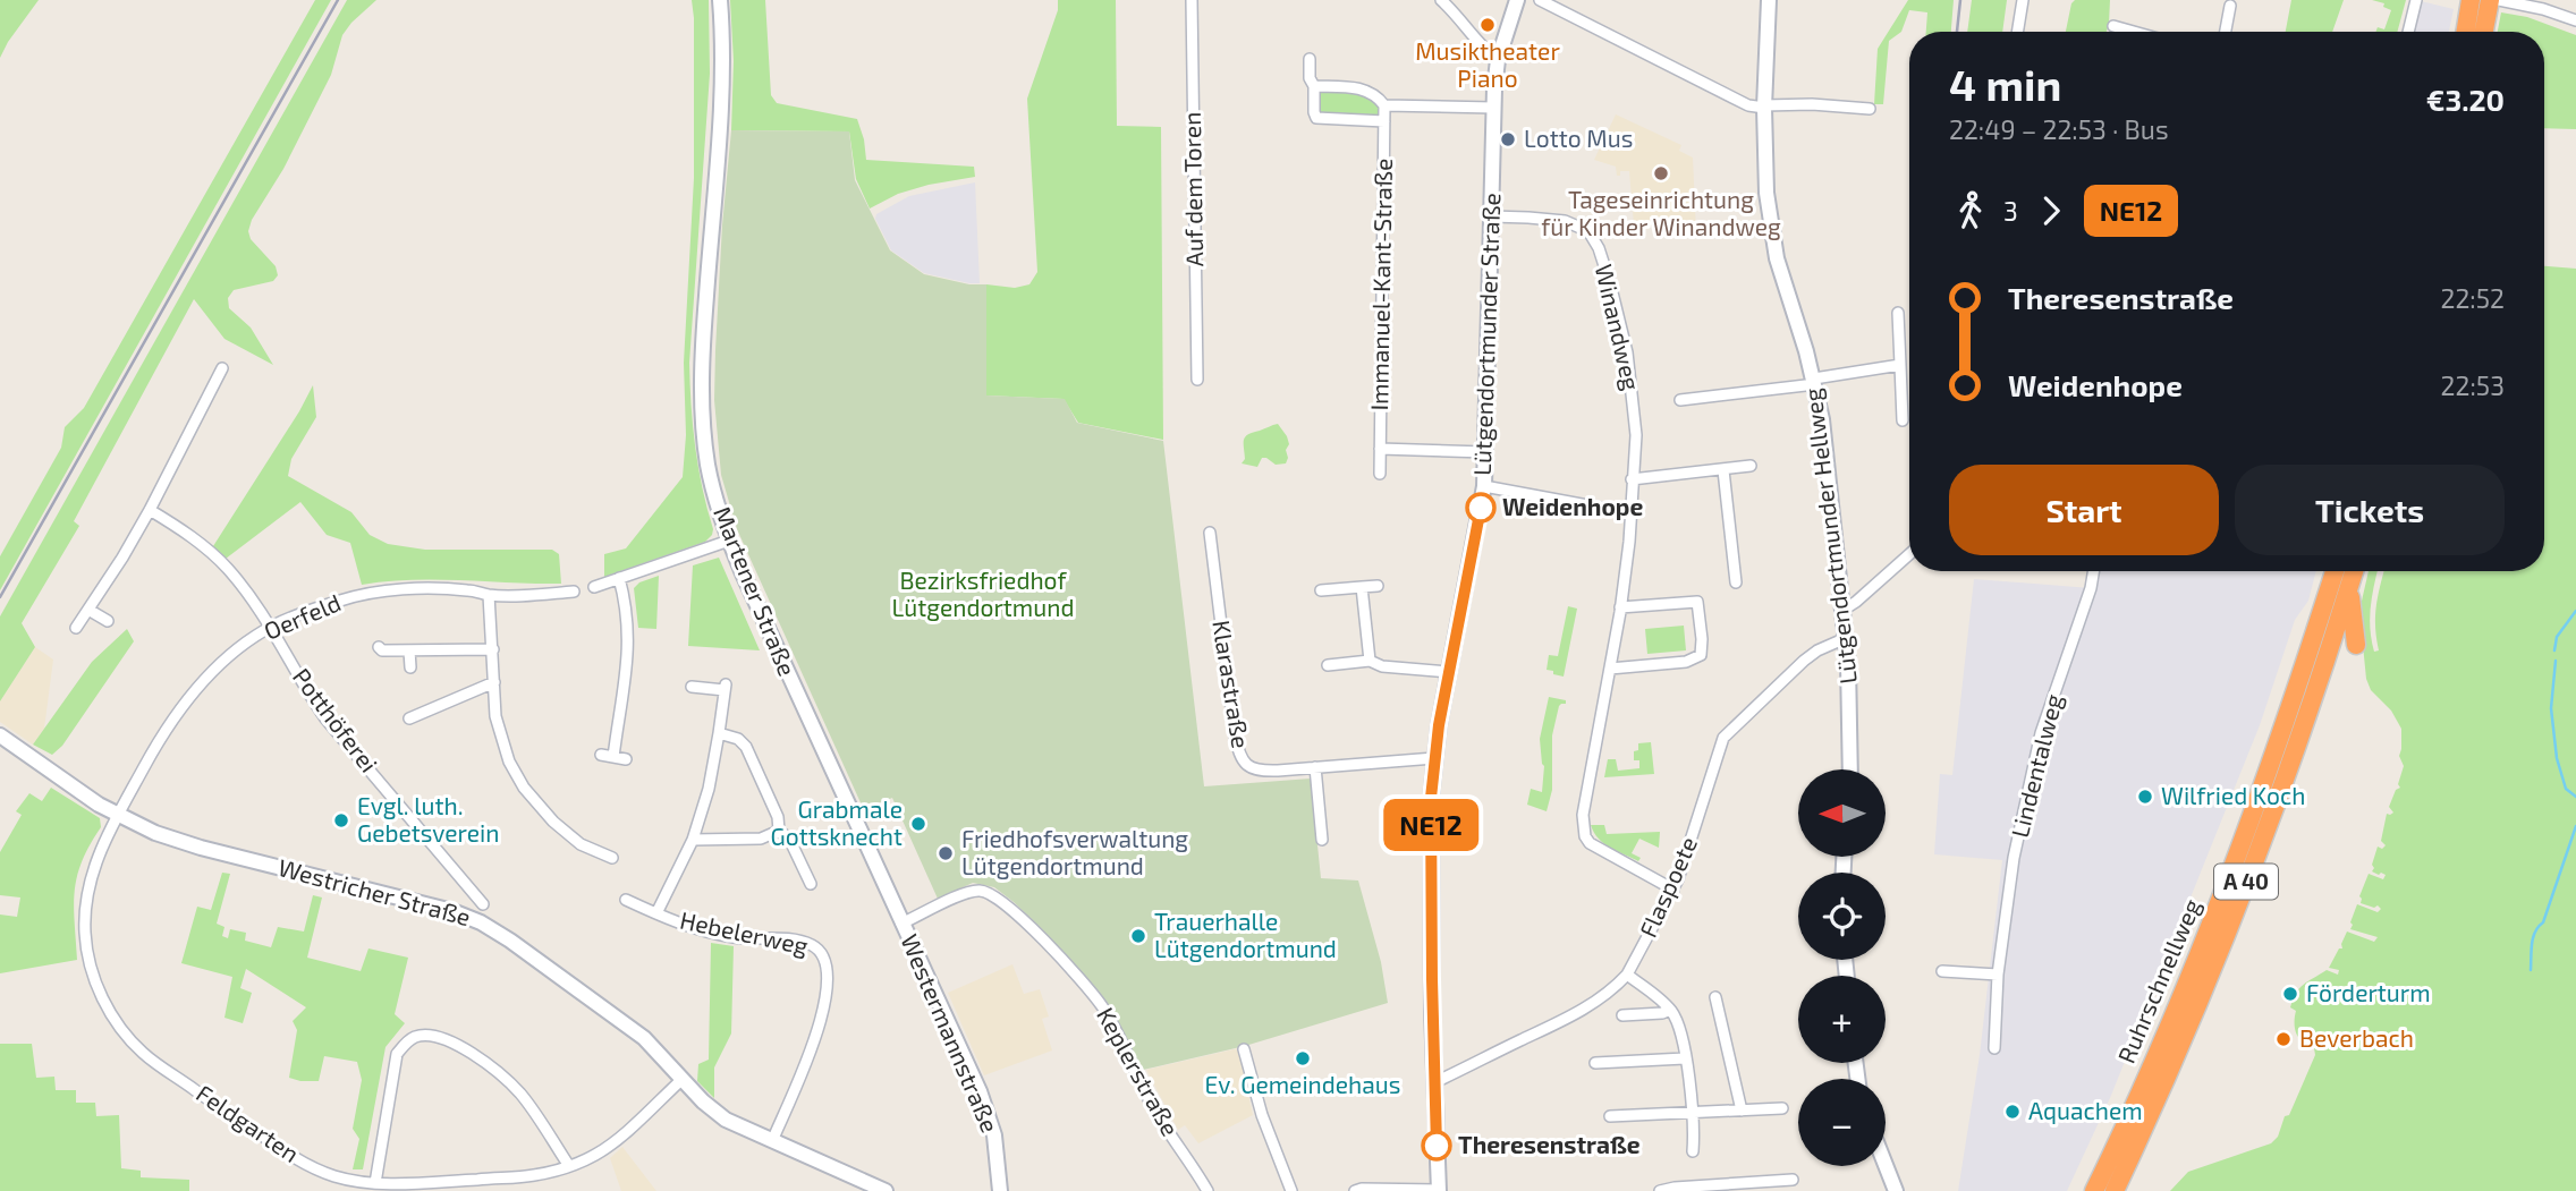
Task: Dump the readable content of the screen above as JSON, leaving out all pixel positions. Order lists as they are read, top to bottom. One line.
{"streets":{"highway":["A 40","Ruhrschnellweg"],"street":["Auf dem Toren","Immanuel-Kant-Straße","Winandweg","Lütgendortmunder Straße","Lütgendortmunder Hellweg","Martener Straße","Oerfeld","Klarastraße","Potthöferei","Lindentalweg","Flaspoete","Westricher Straße","Hebelerweg","Westermannstraße","Keplerstraße","Feldgarten"]},"crossings":[["Winandweg","Lütgendortmunder Straße"],["Winandweg","Flaspoete"],["Lütgendortmunder Straße","Klarastraße"],["Lütgendortmunder Straße","Flaspoete"],["Lütgendortmunder Hellweg","Flaspoete"],["Martener Straße","Westermannstraße"],["Martener Straße","Keplerstraße"],["Oerfeld","Potthöferei"],["Oerfeld","Westricher Straße"],["Oerfeld","Feldgarten"],["Westricher Straße","Hebelerweg"],["Westricher Straße","Feldgarten"],["Westermannstraße","Keplerstraße"]],"parks":["Bezirksfriedhof Lütgendortmund"],"places":["Musiktheater Piano","Lotto Mus","Tageseinrichtung für Kinder Winandweg","Weidenhope","Wilfried Koch","Evgl. luth. Gebetsverein","Grabmale Gottsknecht","Friedhofsverwaltung Lütgendortmund","Trauerhalle Lütgendortmund","Förderturm","Beverbach","Ev. Gemeindehaus","Aquachem","Theresenstraße"],"lines":["bus line NE12"],"north":"left","page":{"on_map":"NE12","heading":["4 min","22:49 – 22:53 · Bus","€3.20"],"legs":["3","NE12"],"list":[{"name":"Theresenstraße","value":"22:52"},{"name":"Weidenhope","value":"22:53"}],"buttons":["Start","Tickets"],"map_buttons":["+","−"]}}
